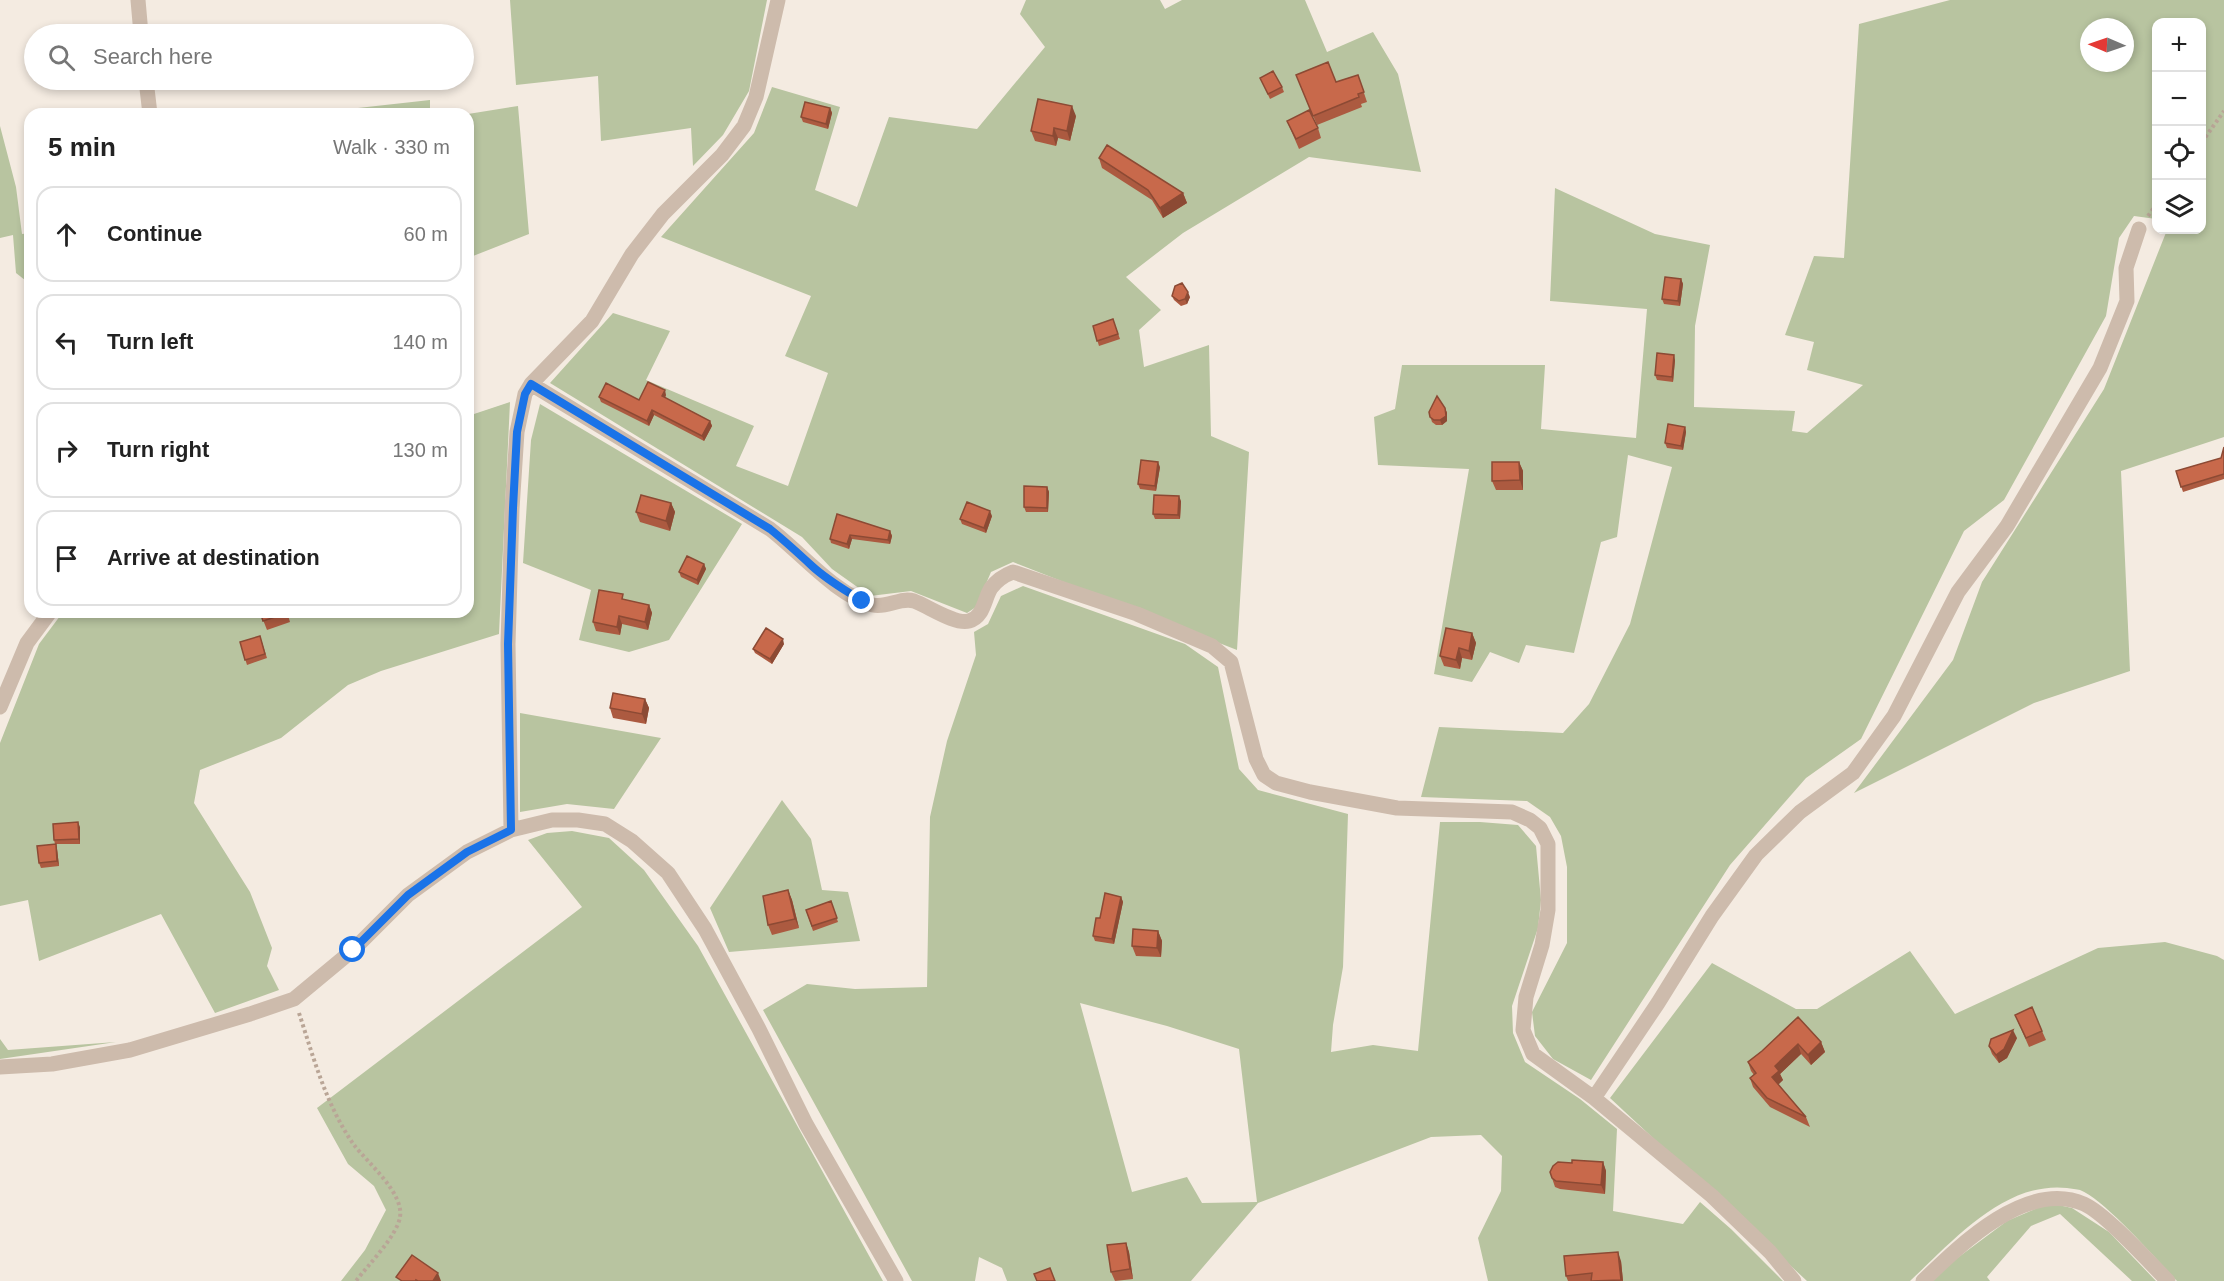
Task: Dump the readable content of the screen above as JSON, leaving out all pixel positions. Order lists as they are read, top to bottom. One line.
{"north":"left","page":{"map_buttons":["+","−"],"search":"Search here","heading":["5 min","Walk · 330 m"],"list":[["Continue","60 m"],["Turn left","140 m"],["Turn right","130 m"],"Arrive at destination"]}}
